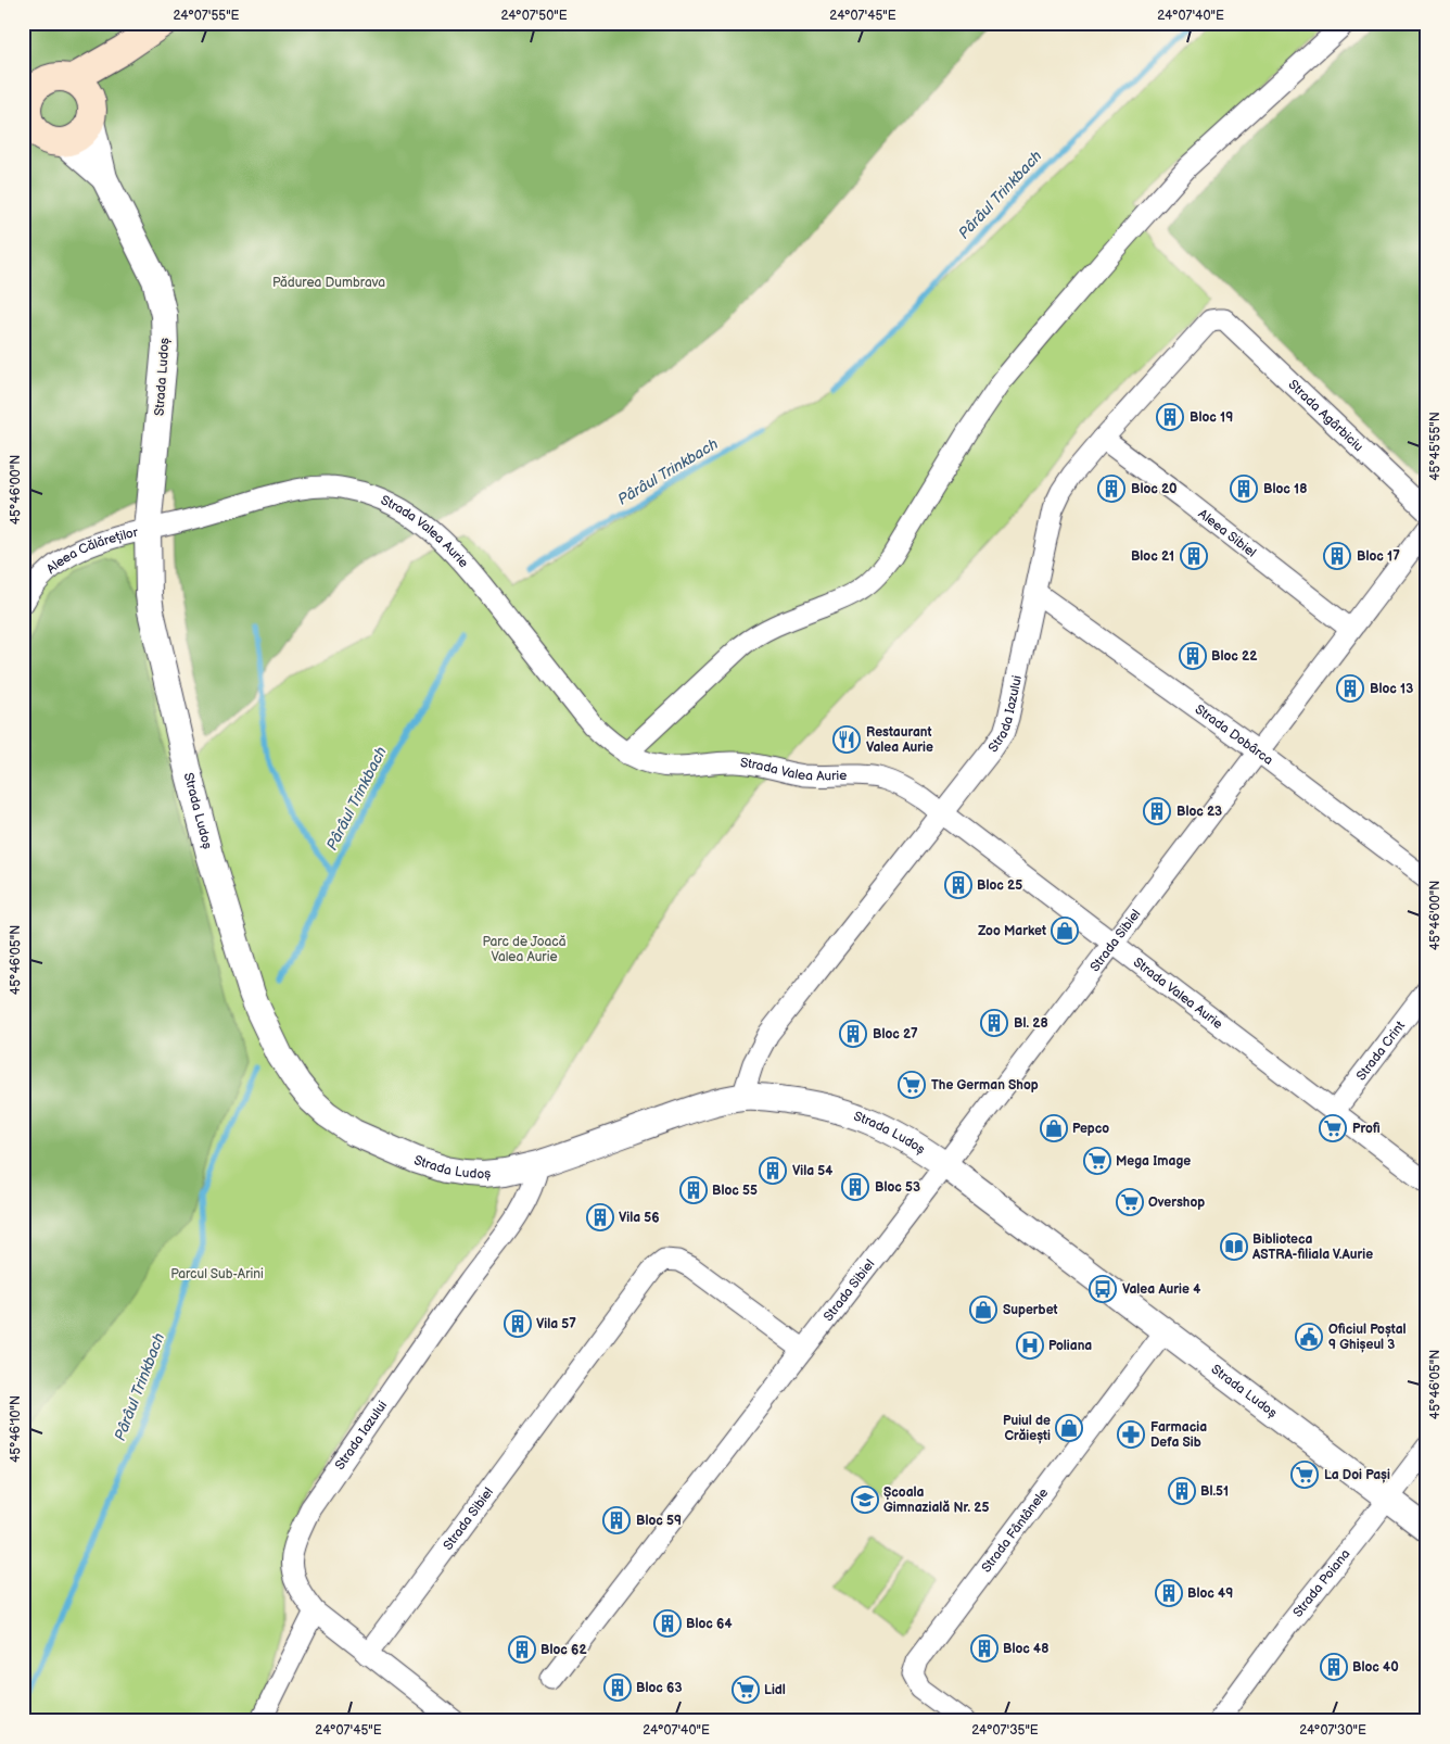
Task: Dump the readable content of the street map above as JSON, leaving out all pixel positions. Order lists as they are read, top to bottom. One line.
{"streets":{"street":["Strada Ludoș","Strada Agârbiciu","Strada Valea Aurie","Aleea Sibiel","Aleea Călăreților","Strada Iazului","Strada Dobârca","Strada Sibiel","Strada Crint","Strada Fântânele","Strada Poiana"]},"crossings":[["Strada Ludoș","Strada Valea Aurie"],["Strada Ludoș","Aleea Călăreților"],["Strada Ludoș","Strada Iazului"],["Strada Ludoș","Strada Sibiel"],["Strada Ludoș","Strada Fântânele"],["Strada Ludoș","Strada Poiana"],["Strada Agârbiciu","Strada Iazului"],["Strada Valea Aurie","Aleea Călăreților"],["Strada Valea Aurie","Strada Iazului"],["Strada Valea Aurie","Strada Sibiel"],["Strada Valea Aurie","Strada Crint"],["Aleea Sibiel","Strada Iazului"],["Aleea Sibiel","Strada Sibiel"],["Strada Iazului","Strada Dobârca"],["Strada Iazului","Strada Sibiel"],["Strada Dobârca","Strada Sibiel"]],"water":["Pârâul Trinkbach"],"parks":["Pădurea Dumbrava","Parc de Joacă Valea Aurie","Parcul Sub-Arini"],"places":{"building":["Bloc 19","Bloc 20","Bloc 18","Bloc 21","Bloc 17","Bloc 22","Bloc 13","Bloc 23","Bloc 25","Bl. 28","Bloc 27","Vila 54","Bloc 53","Bloc 55","Vila 56","Vila 57","Bl.51","Bloc 59","Bloc 49","Bloc 64","Bloc 48","Bloc 62","Bloc 40","Bloc 63"],"restaurant":["Restaurant Valea Aurie"],"shop":["Zoo Market","Pepco","Superbet","Puiul de Crăiești"],"supermarket":["The German Shop","Profi","Mega Image","Overshop","La Doi Pași","Lidl"],"library":["Biblioteca ASTRA-filiala V.Aurie"],"bus stop":["Valea Aurie 4"],"public building":["Oficiul Poștal 9 Ghișeul 3"],"hospital":["Poliana"],"pharmacy":["Farmacia Defa Sib"],"school or university":["Școala Gimnazială Nr. 25"]},"coordinates":["24°07'55\"E","24°07'50\"E","24°07'45\"E","24°07'40\"E","45°45'55\"N","45°46'00\"N","45°46'05\"N","45°46'10\"N","24°07'35\"E","24°07'30\"E"]}
